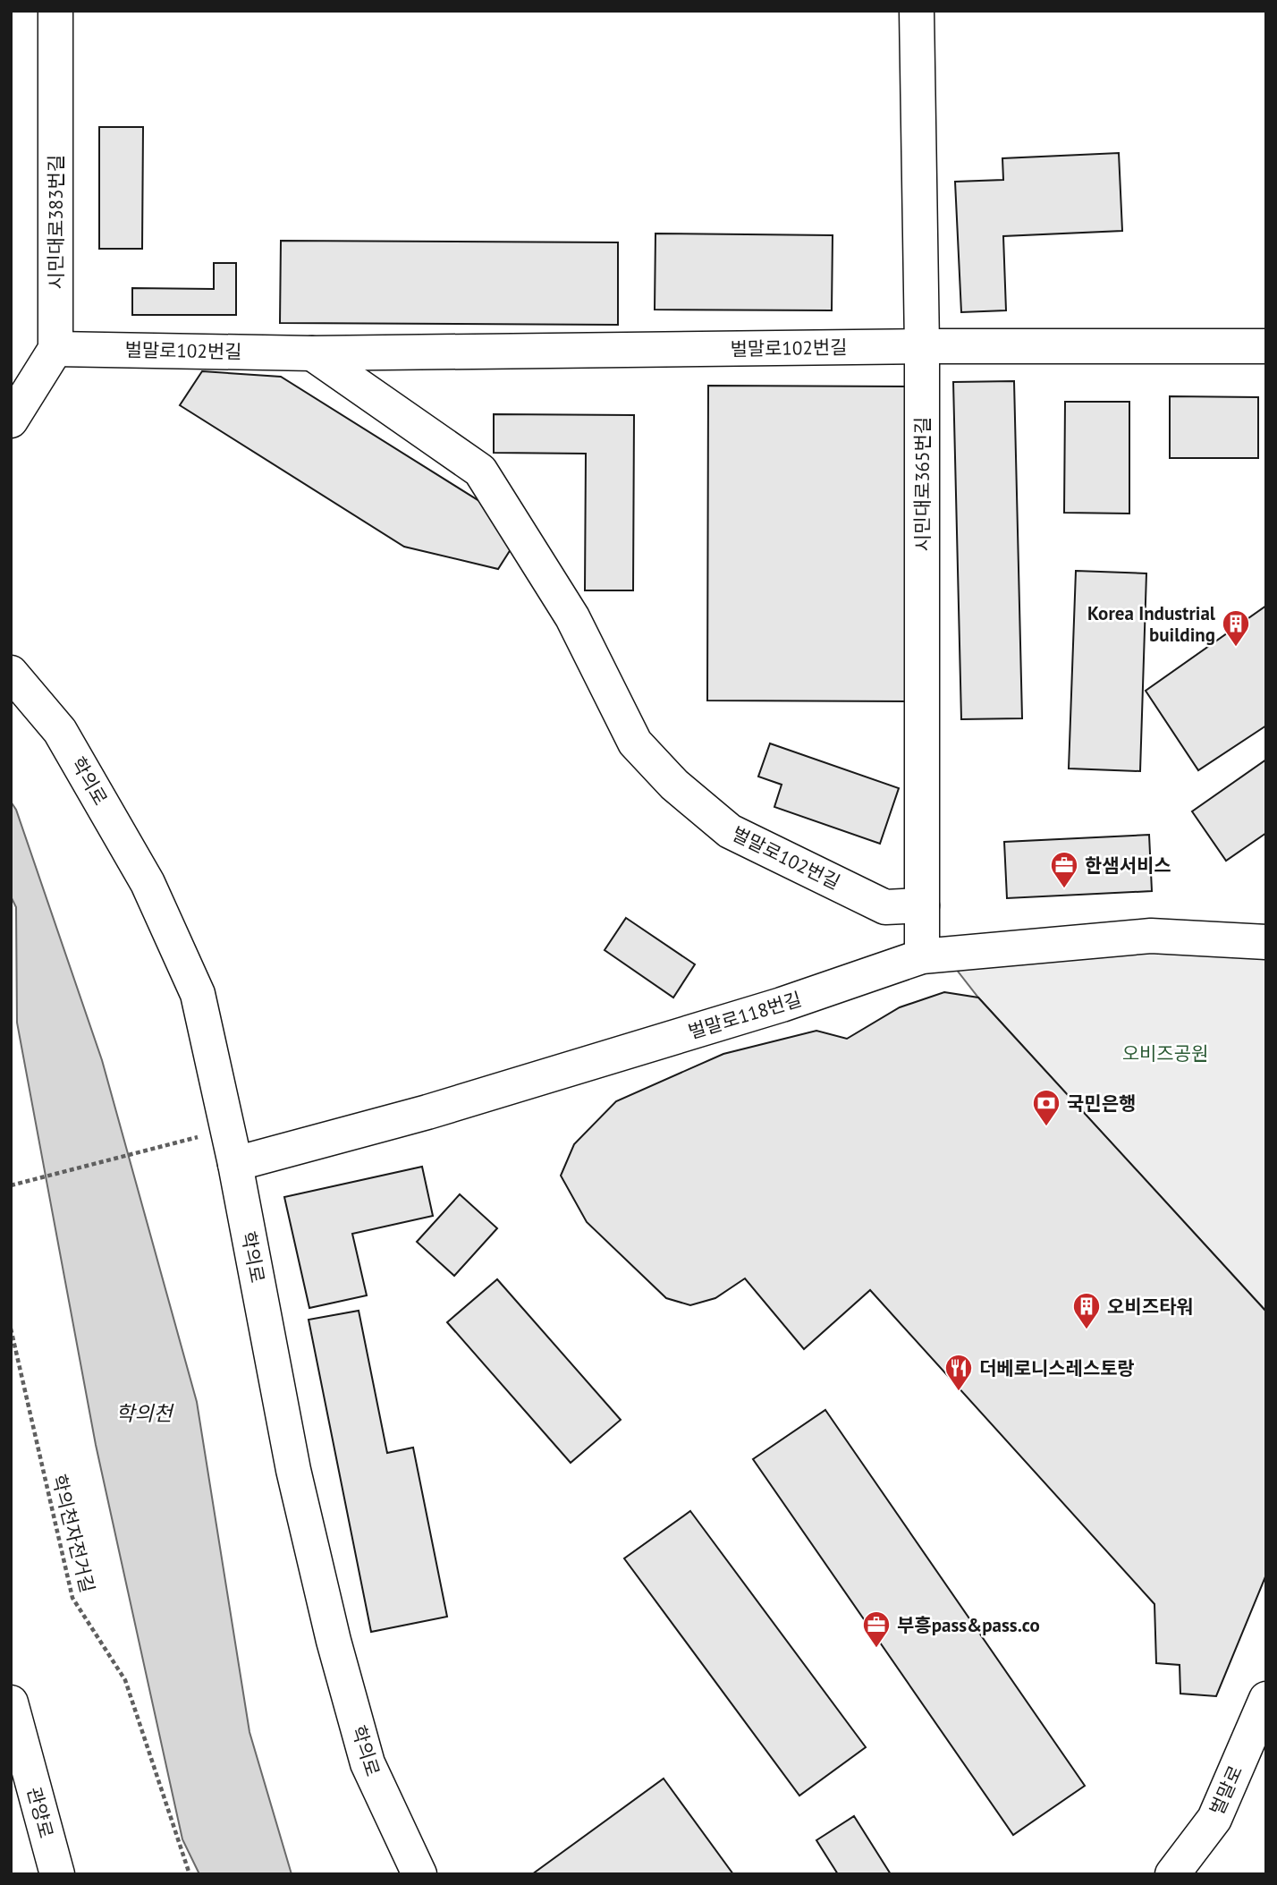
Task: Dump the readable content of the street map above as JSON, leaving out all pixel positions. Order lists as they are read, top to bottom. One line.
{"streets":{"street":["시민대로383번길","벌말로102번길","시민대로365번길","학의로","벌말로118번길","벌말로","관양로"],"path":["학의천자전거길"]},"crossings":[["시민대로383번길","벌말로102번길"],["벌말로102번길","시민대로365번길"],["시민대로365번길","벌말로118번길"],["학의로","벌말로118번길"]],"water":["학의천"],"parks":["오비즈공원"],"places":{"building":["Korea Industrial building","오비즈타워"],"office":["한샘서비스","부흥pass&pass.co"],"bank":["국민은행"],"restaurant":["더베로니스레스토랑"]}}
